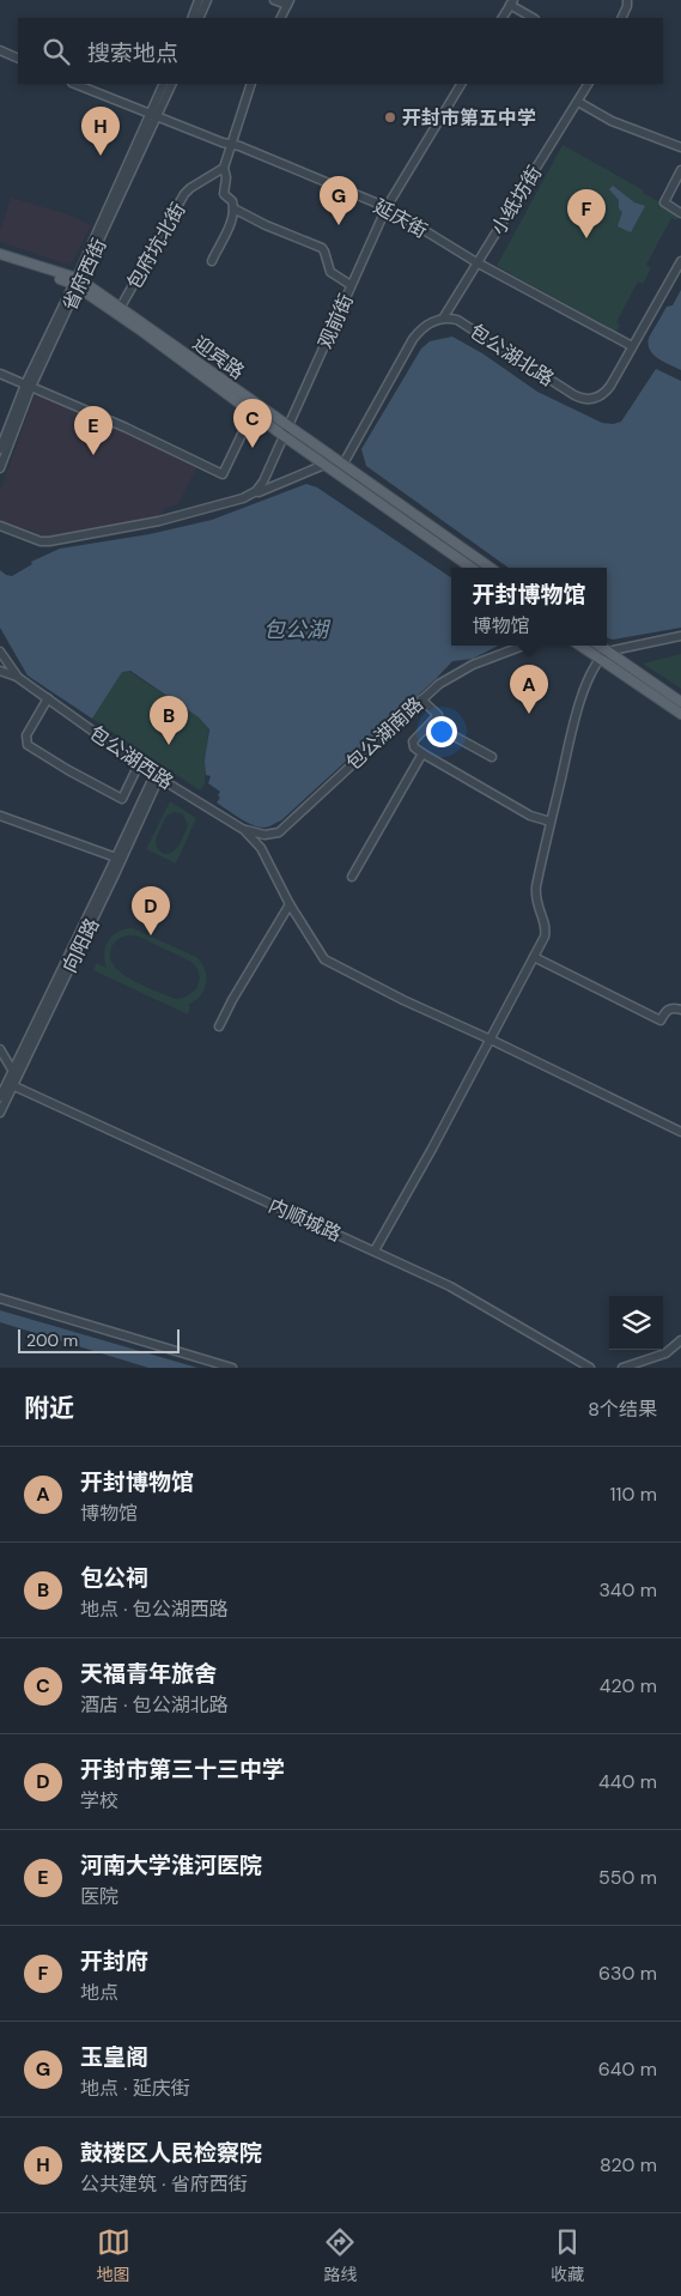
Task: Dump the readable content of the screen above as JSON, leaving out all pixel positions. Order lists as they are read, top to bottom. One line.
{"streets":{"main road":["迎宾路"],"street":["小纸坊街","延庆街","包府坑北街","省府西街","观前街","包公湖北路","包公湖南路","包公湖西路","向阳路","内顺城路"]},"crossings":[["小纸坊街","延庆街"],["小纸坊街","包公湖北路"],["延庆街","省府西街"],["延庆街","观前街"],["延庆街","包公湖北路"],["包府坑北街","迎宾路"],["省府西街","迎宾路"],["观前街","迎宾路"],["包公湖南路","包公湖西路"],["包公湖西路","向阳路"],["向阳路","内顺城路"]],"water":["包公湖"],"places":["开封市第五中学"],"scale_bar":"200 m","page":{"search":"搜索地点","pins":["H","G","F","C","E","A","B","D"],"popup":["开封博物馆","博物馆"],"scale":"200 m","heading":["附近","8个结果"],"list":[{"mark":"A","name":"开封博物馆","note":"博物馆","value":"110 m"},{"mark":"B","name":"包公祠","note":"地点 · 包公湖西路","value":"340 m"},{"mark":"C","name":"天福青年旅舍","note":"酒店 · 包公湖北路","value":"420 m"},{"mark":"D","name":"开封市第三十三中学","note":"学校","value":"440 m"},{"mark":"E","name":"河南大学淮河医院","note":"医院","value":"550 m"},{"mark":"F","name":"开封府","note":"地点","value":"630 m"},{"mark":"G","name":"玉皇阁","note":"地点 · 延庆街","value":"640 m"},{"mark":"H","name":"鼓楼区人民检察院","note":"公共建筑 · 省府西街","value":"820 m"}],"nav":["地图","路线","收藏"]}}
